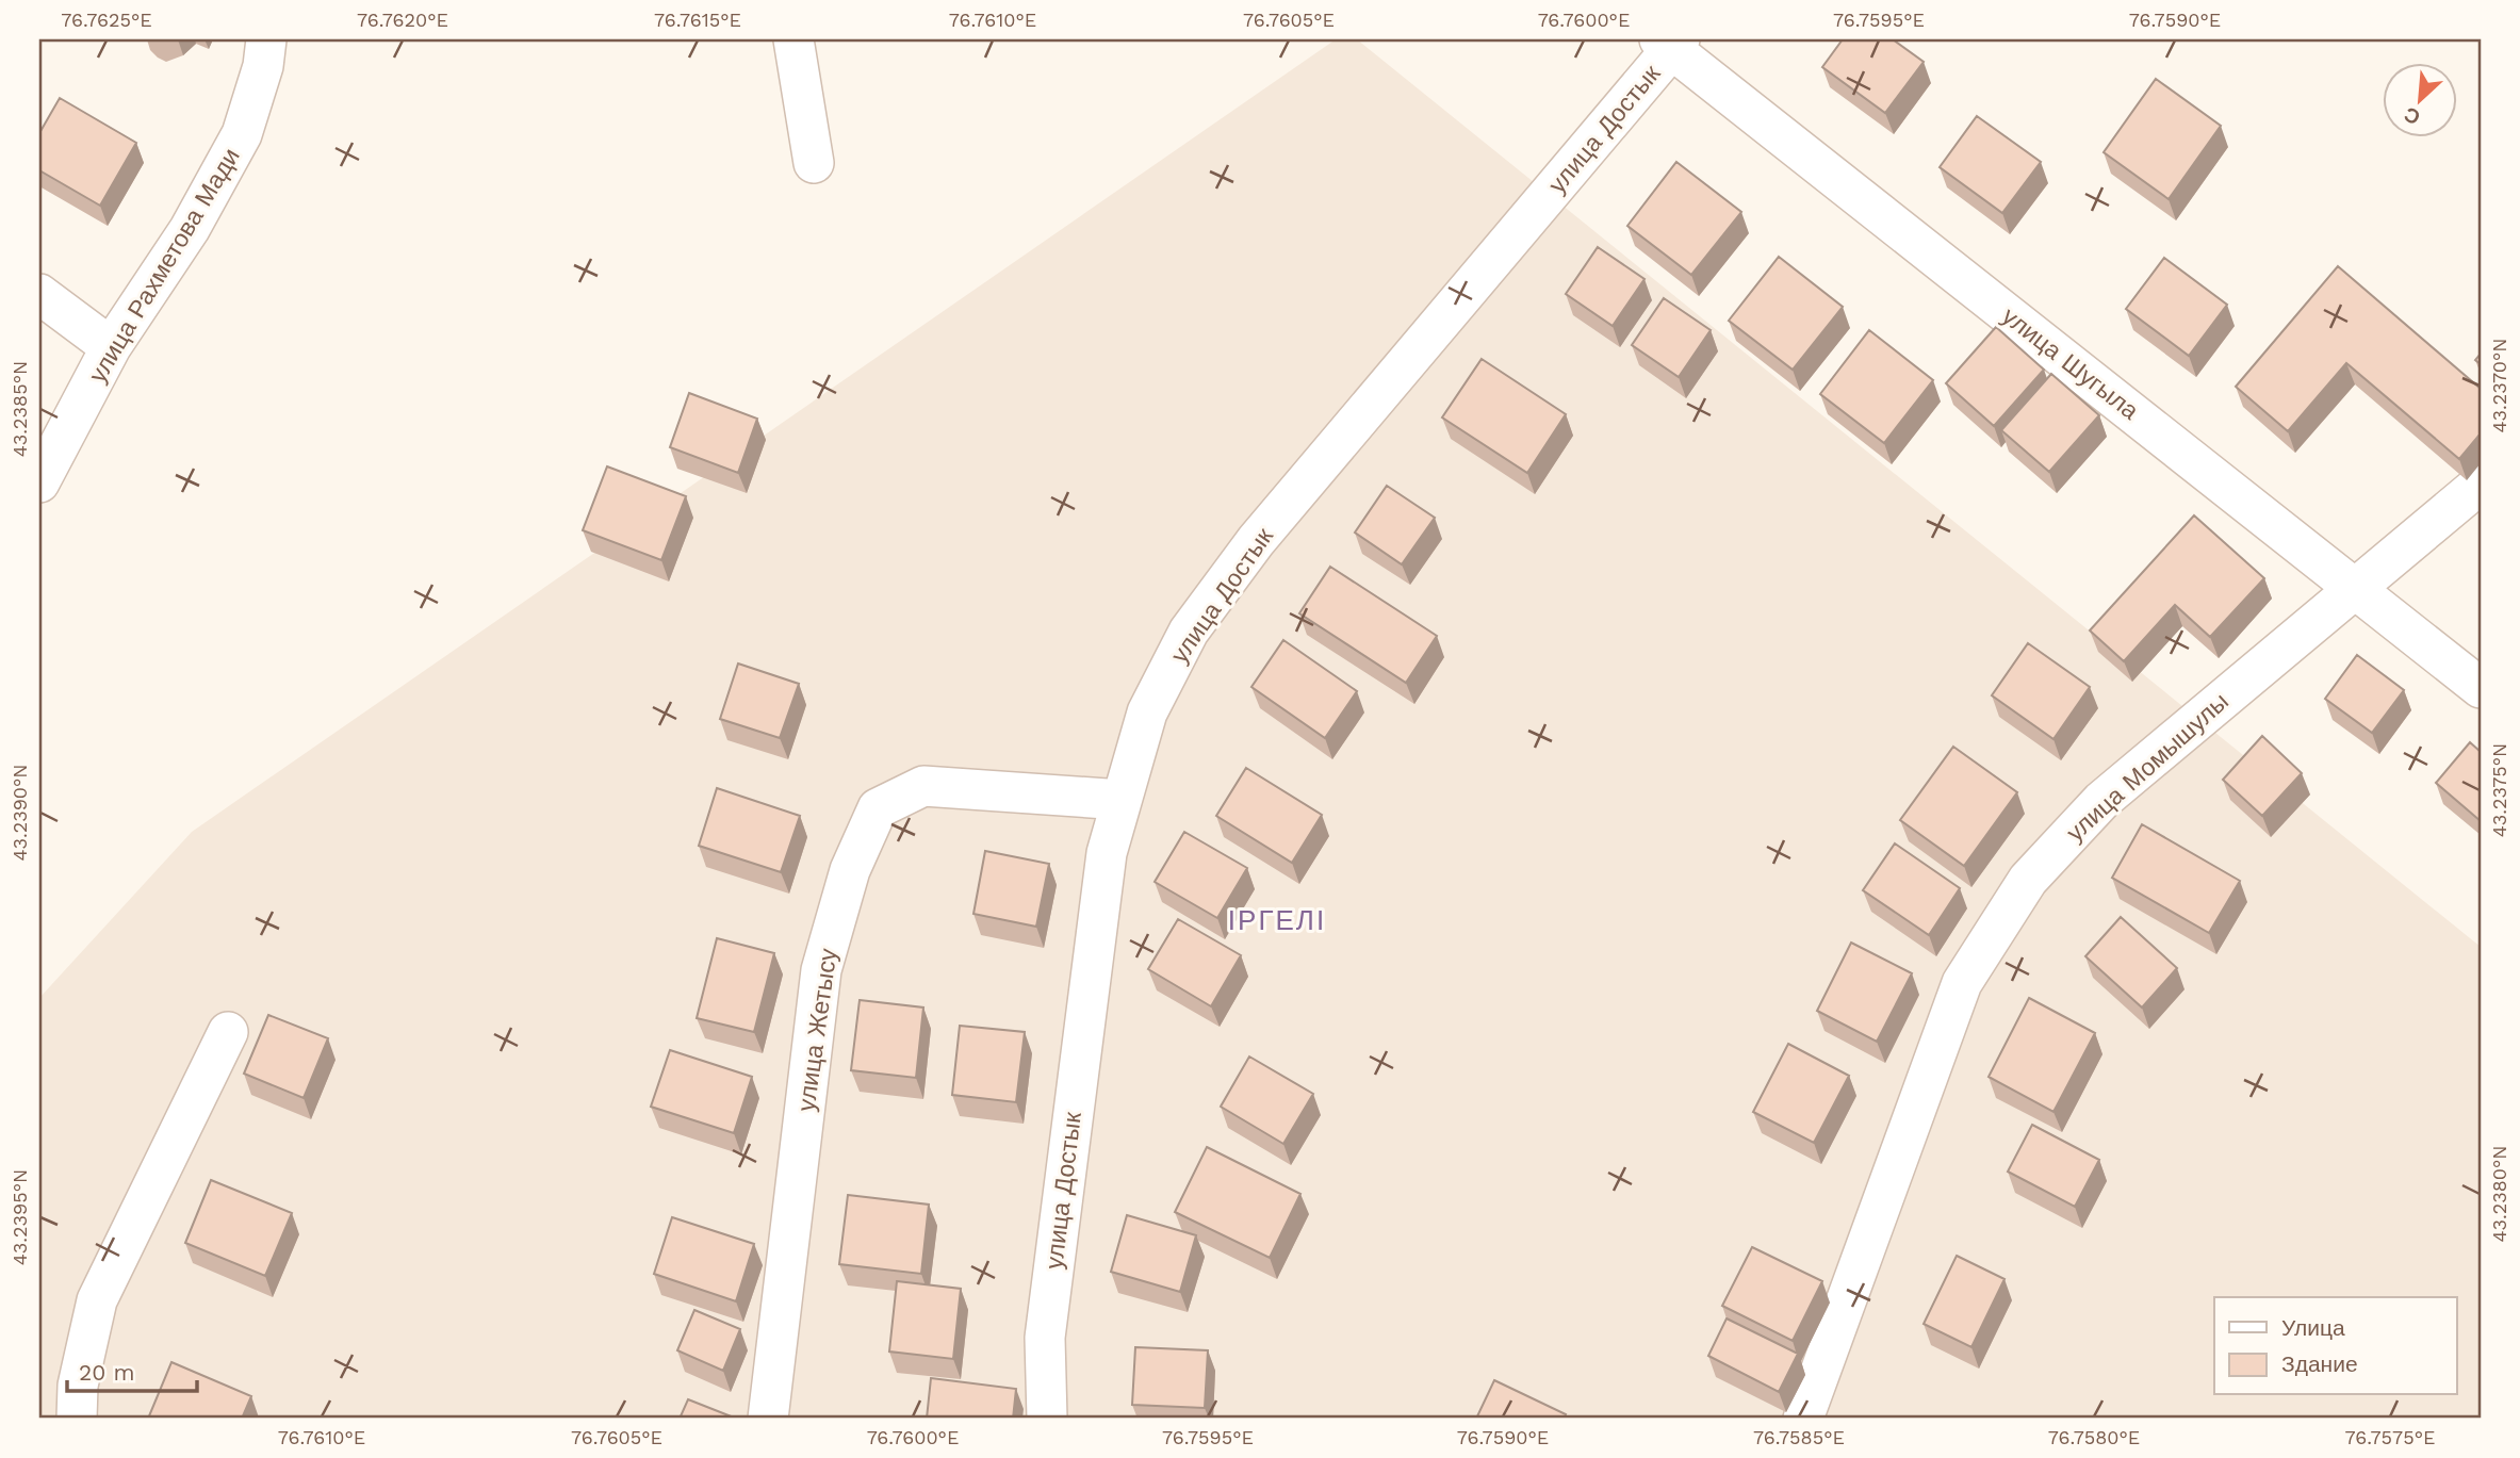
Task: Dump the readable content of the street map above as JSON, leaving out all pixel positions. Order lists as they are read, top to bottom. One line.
{"streets":{"street":["улица Достык","улица Рахметова Мади","улица Шугыла","улица Момышулы","улица Жетысу"]},"crossings":[["улица Достык","улица Шугыла"],["улица Достык","улица Жетысу"],["улица Шугыла","улица Момышулы"]],"districts":["ІРГЕЛІ"],"legend":["Улица","Здание"],"scale_bar":"20 m","north":"bottom left","coordinates":["76.7625°E","76.7620°E","76.7615°E","76.7610°E","76.7605°E","76.7600°E","76.7595°E","76.7590°E","43.2370°N","43.2385°N","43.2375°N","43.2390°N","43.2380°N","43.2395°N","76.7585°E","76.7580°E","76.7575°E"]}
